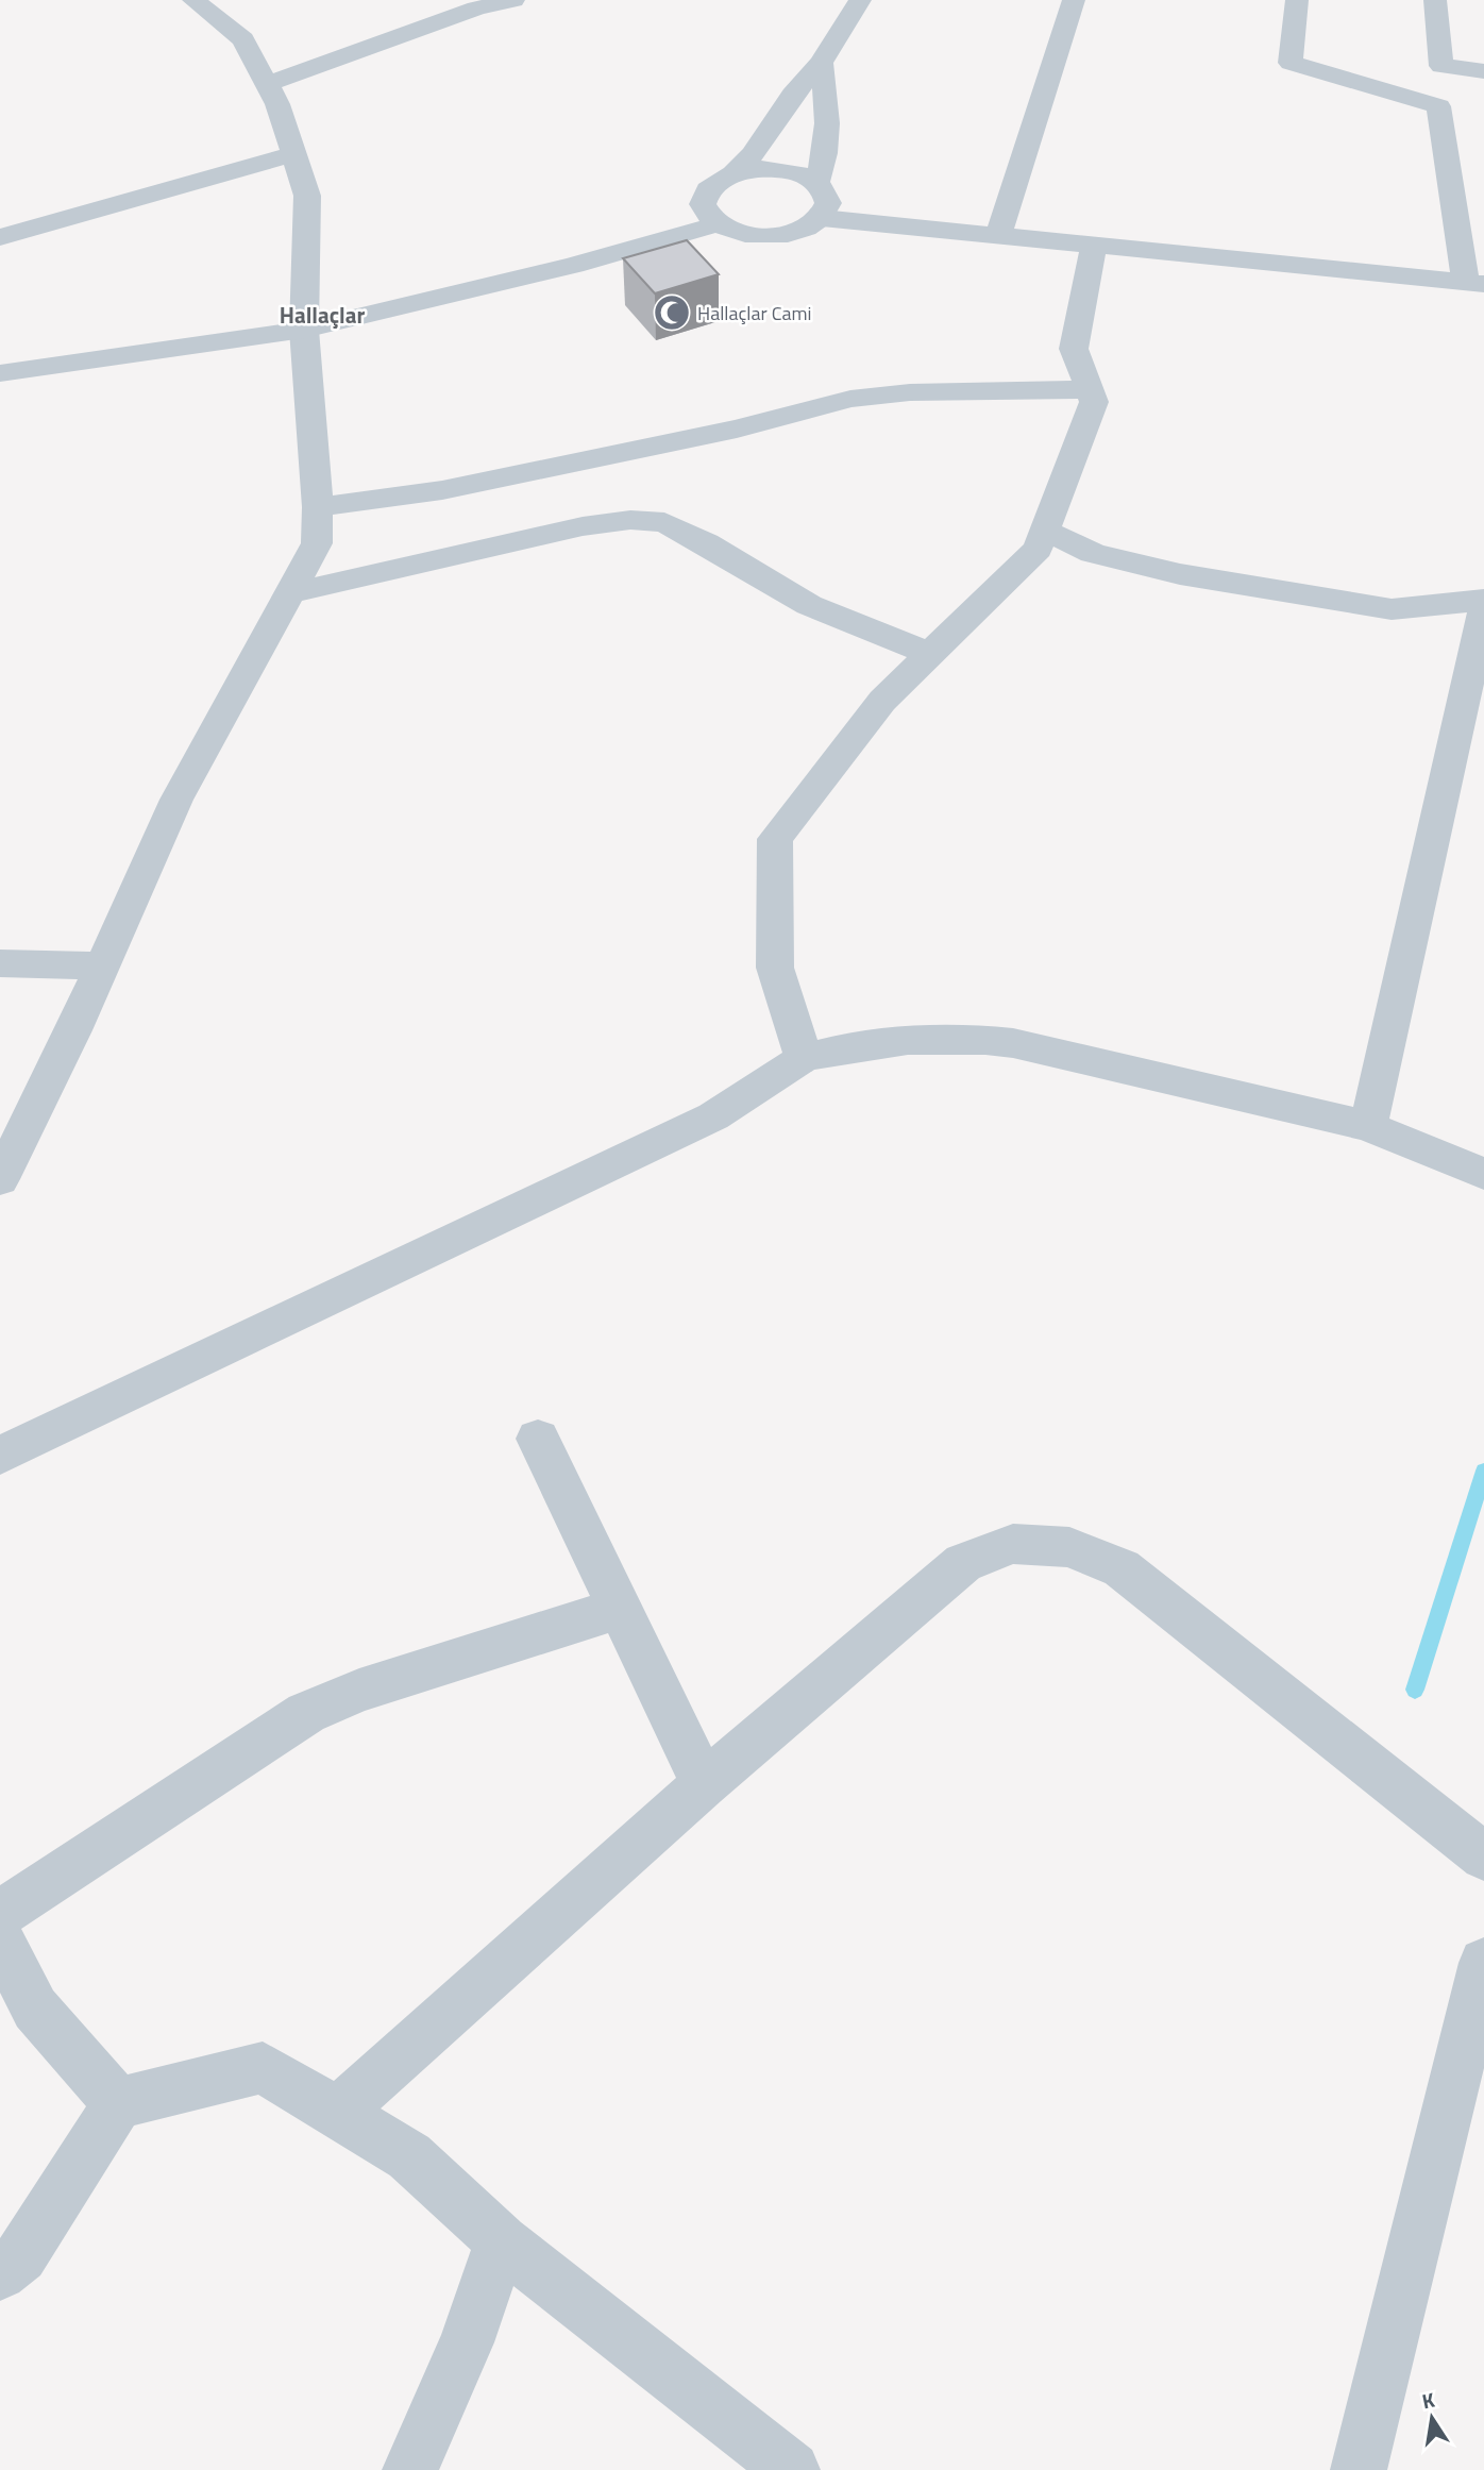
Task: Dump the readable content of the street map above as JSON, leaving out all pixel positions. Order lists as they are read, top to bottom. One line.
{"districts":["Hallaçlar"],"places":{"mosque":["Hallaçlar Cami"]},"north":"top"}
